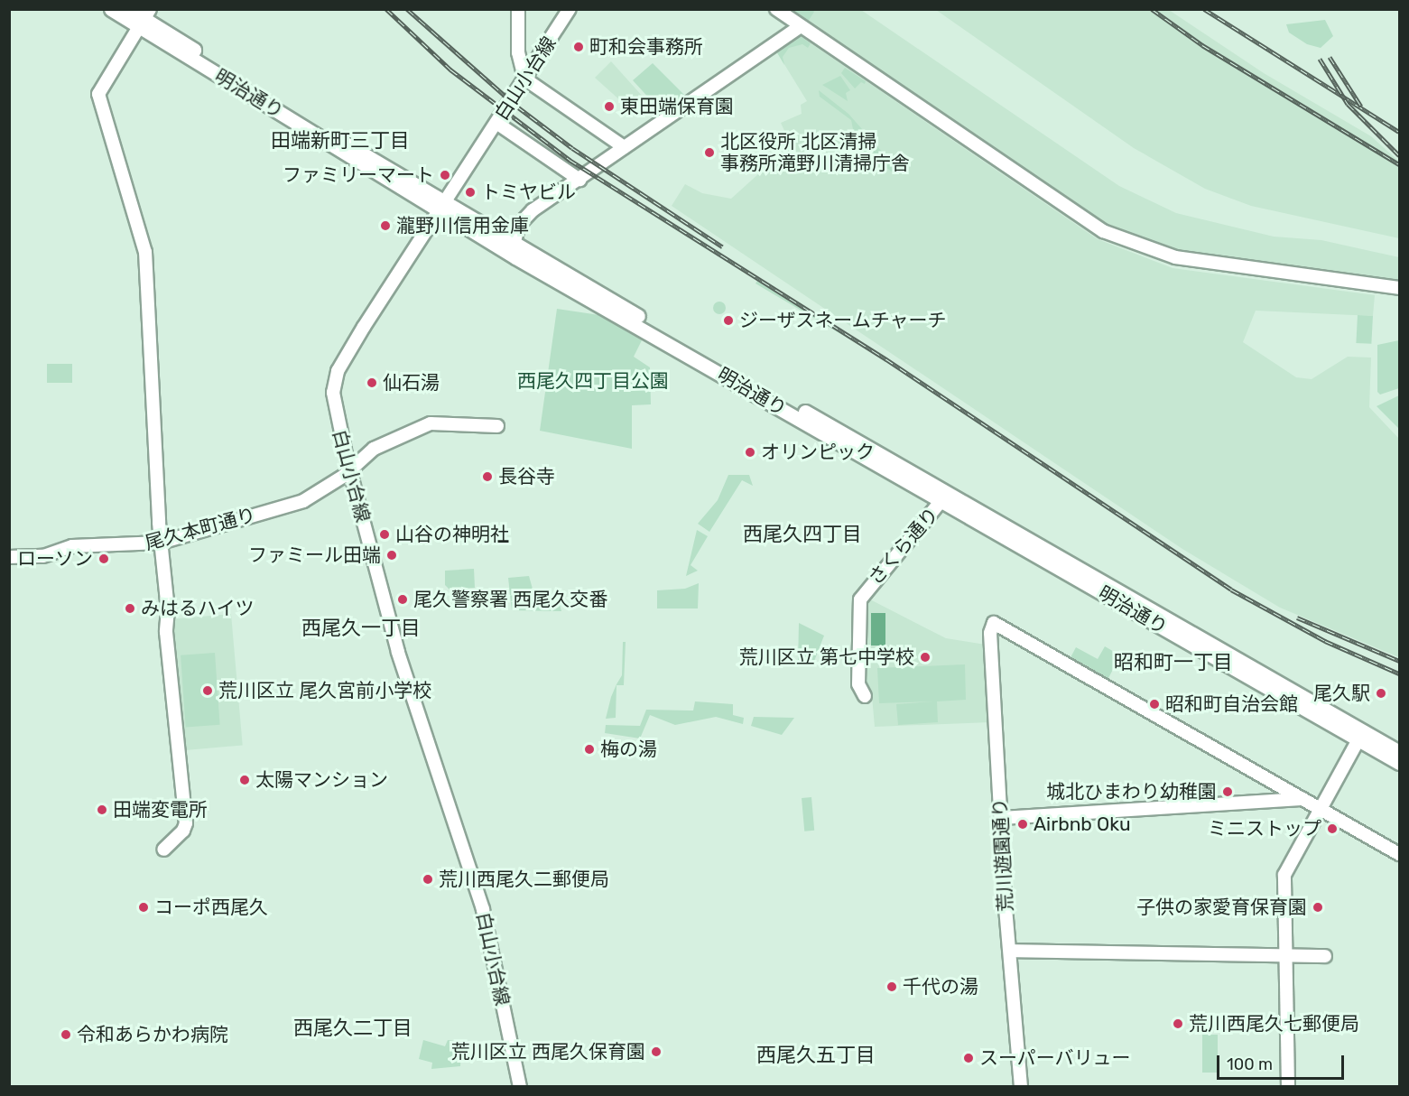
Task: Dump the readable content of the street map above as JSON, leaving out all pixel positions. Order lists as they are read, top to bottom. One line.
{"streets":{"main road":["明治通り"],"street":["白山小台線","尾久本町通り","さくら通り","荒川遊園通り"]},"crossings":[["白山小台線","明治通り"],["白山小台線","尾久本町通り"],["明治通り","さくら通り"]],"districts":["田端新町三丁目","西尾久四丁目","西尾久一丁目","昭和町一丁目","西尾久二丁目","西尾久五丁目"],"parks":["西尾久四丁目公園"],"places":["町和会事務所","東田端保育園","北区役所 北区清掃 事務所滝野川清掃庁舎","ファミリーマート","トミヤビル","瀧野川信用金庫","ジーザスネームチャーチ","仙石湯","オリンピック","長谷寺","山谷の神明社","ファミール田端","ローソン","尾久警察署 西尾久交番","みはるハイツ","荒川区立 第七中学校","荒川区立 尾久宮前小学校","尾久駅","昭和町自治会館","梅の湯","太陽マンション","城北ひまわり幼稚園","田端変電所","Airbnb Oku","ミニストップ","荒川西尾久二郵便局","コーポ西尾久","子供の家愛育保育園","千代の湯","荒川西尾久七郵便局","令和あらかわ病院","荒川区立 西尾久保育園","スーパーバリュー"],"scale_bar":"100 m"}
